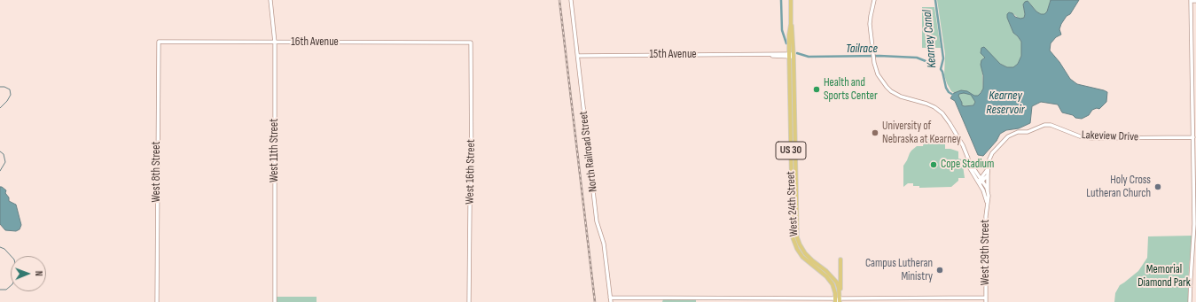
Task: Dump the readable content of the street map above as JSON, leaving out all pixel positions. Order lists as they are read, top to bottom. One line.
{"streets":{"main road":["US 30","West 24th Street"],"street":["16th Avenue","15th Avenue","Lakeview Drive","West 11th Street","North Railroad Street","West 8th Street","West 16th Street","West 29th Street"]},"crossings":[["16th Avenue","West 11th Street"],["16th Avenue","West 8th Street"],["16th Avenue","West 16th Street"],["15th Avenue","North Railroad Street"],["15th Avenue","West 24th Street"],["Lakeview Drive","West 29th Street"],["US 30","West 24th Street"]],"water":["Kearney Canal","Tailrace","Kearney Reservoir"],"parks":["Memorial Diamond Park"],"places":["Health and Sports Center","University of Nebraska at Kearney","Cope Stadium","Holy Cross Lutheran Church","Campus Lutheran Ministry"],"north":"right"}
